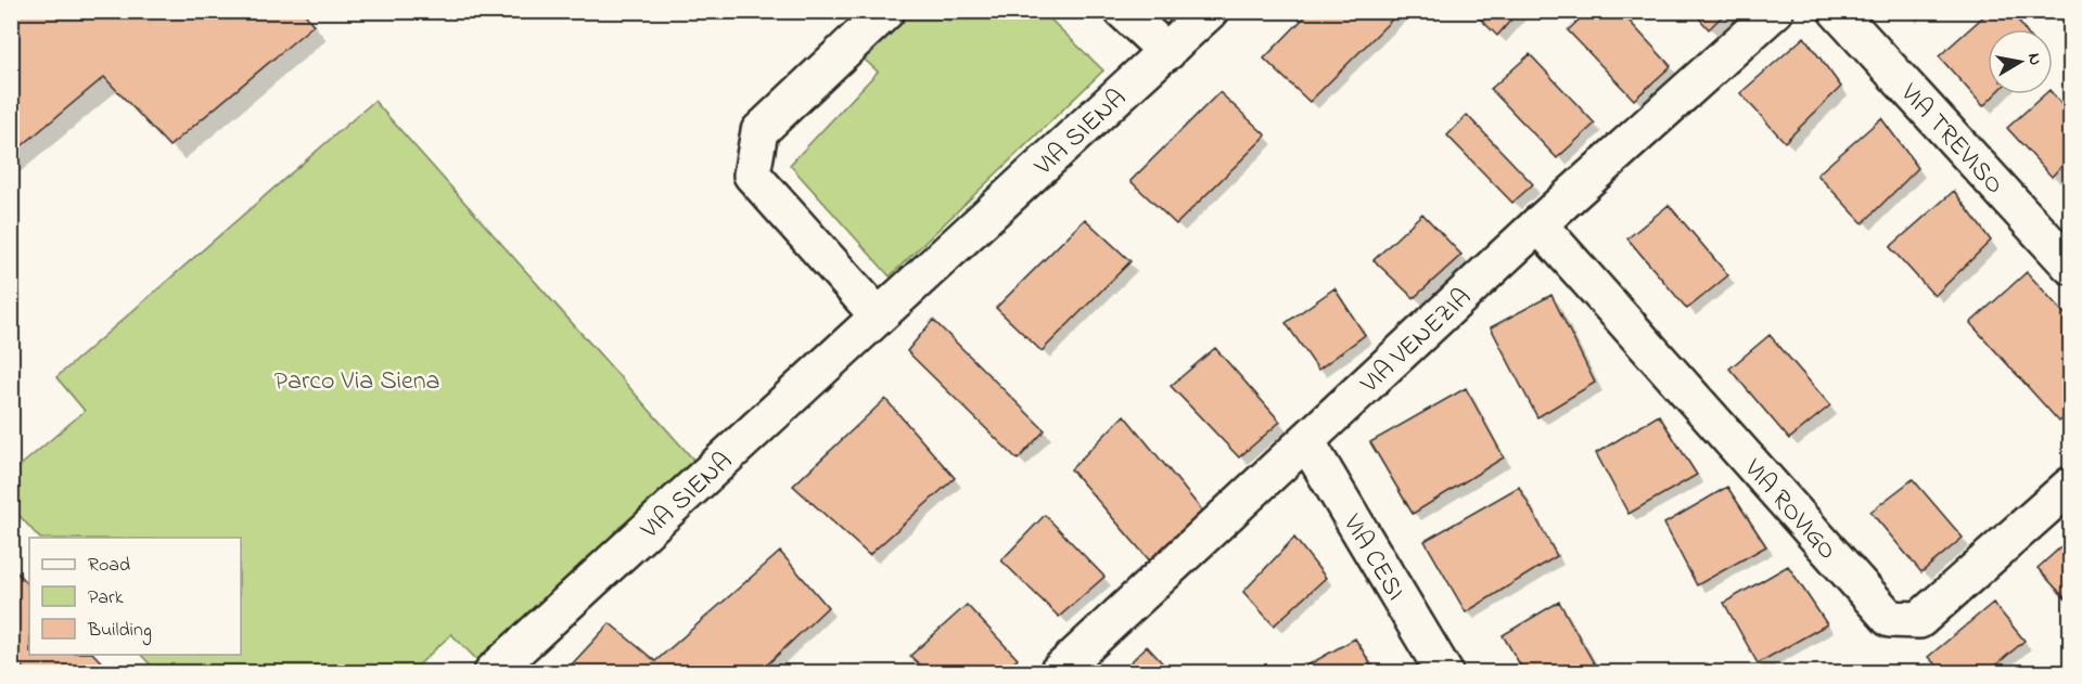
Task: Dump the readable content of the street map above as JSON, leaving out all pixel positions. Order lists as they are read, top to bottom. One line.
{"streets":{"street":["VIA SIENA","VIA TREVISO","VIA VENEZIA","VIA ROVIGO","VIA CESI"]},"crossings":[["VIA VENEZIA","VIA ROVIGO"],["VIA VENEZIA","VIA CESI"]],"parks":["Parco Via Siena"],"legend":["Road","Park","Building"],"north":"right"}
